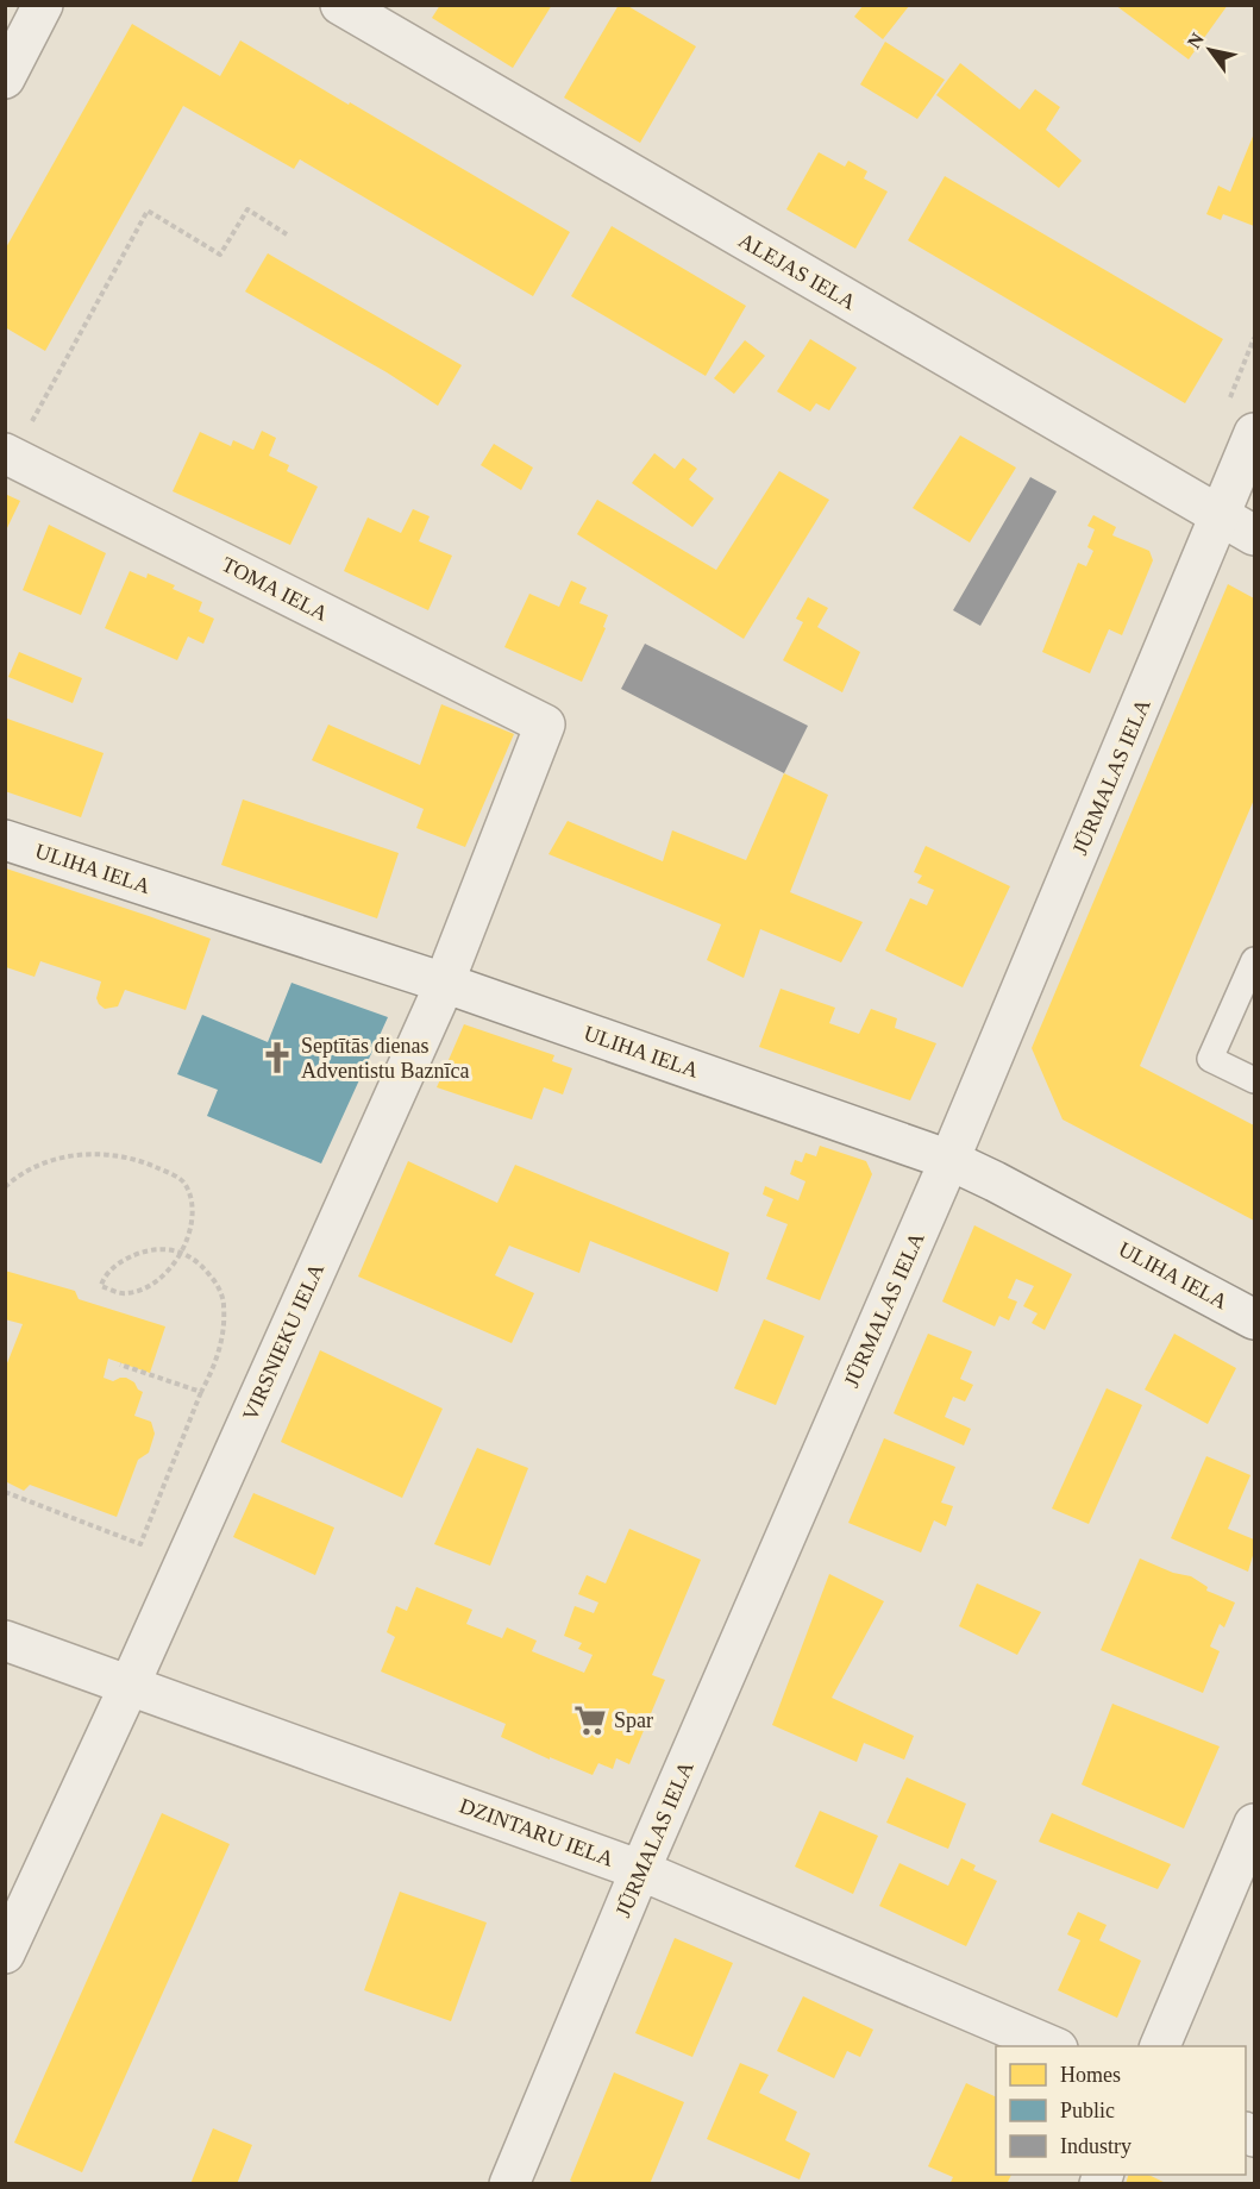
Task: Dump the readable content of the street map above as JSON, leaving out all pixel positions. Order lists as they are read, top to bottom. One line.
{"streets":{"street":["ALEJAS IELA","TOMA IELA","JŪRMALAS IELA","ULIHA IELA","VIRSNIEKU IELA","DZINTARU IELA"]},"crossings":[["ALEJAS IELA","JŪRMALAS IELA"],["TOMA IELA","VIRSNIEKU IELA"],["JŪRMALAS IELA","ULIHA IELA"],["JŪRMALAS IELA","DZINTARU IELA"],["ULIHA IELA","VIRSNIEKU IELA"],["VIRSNIEKU IELA","DZINTARU IELA"]],"places":{"church":["Septītās dienas Adventistu Baznīca"],"supermarket":["Spar"]},"legend":["Homes","Public","Industry"],"north":"top left"}
